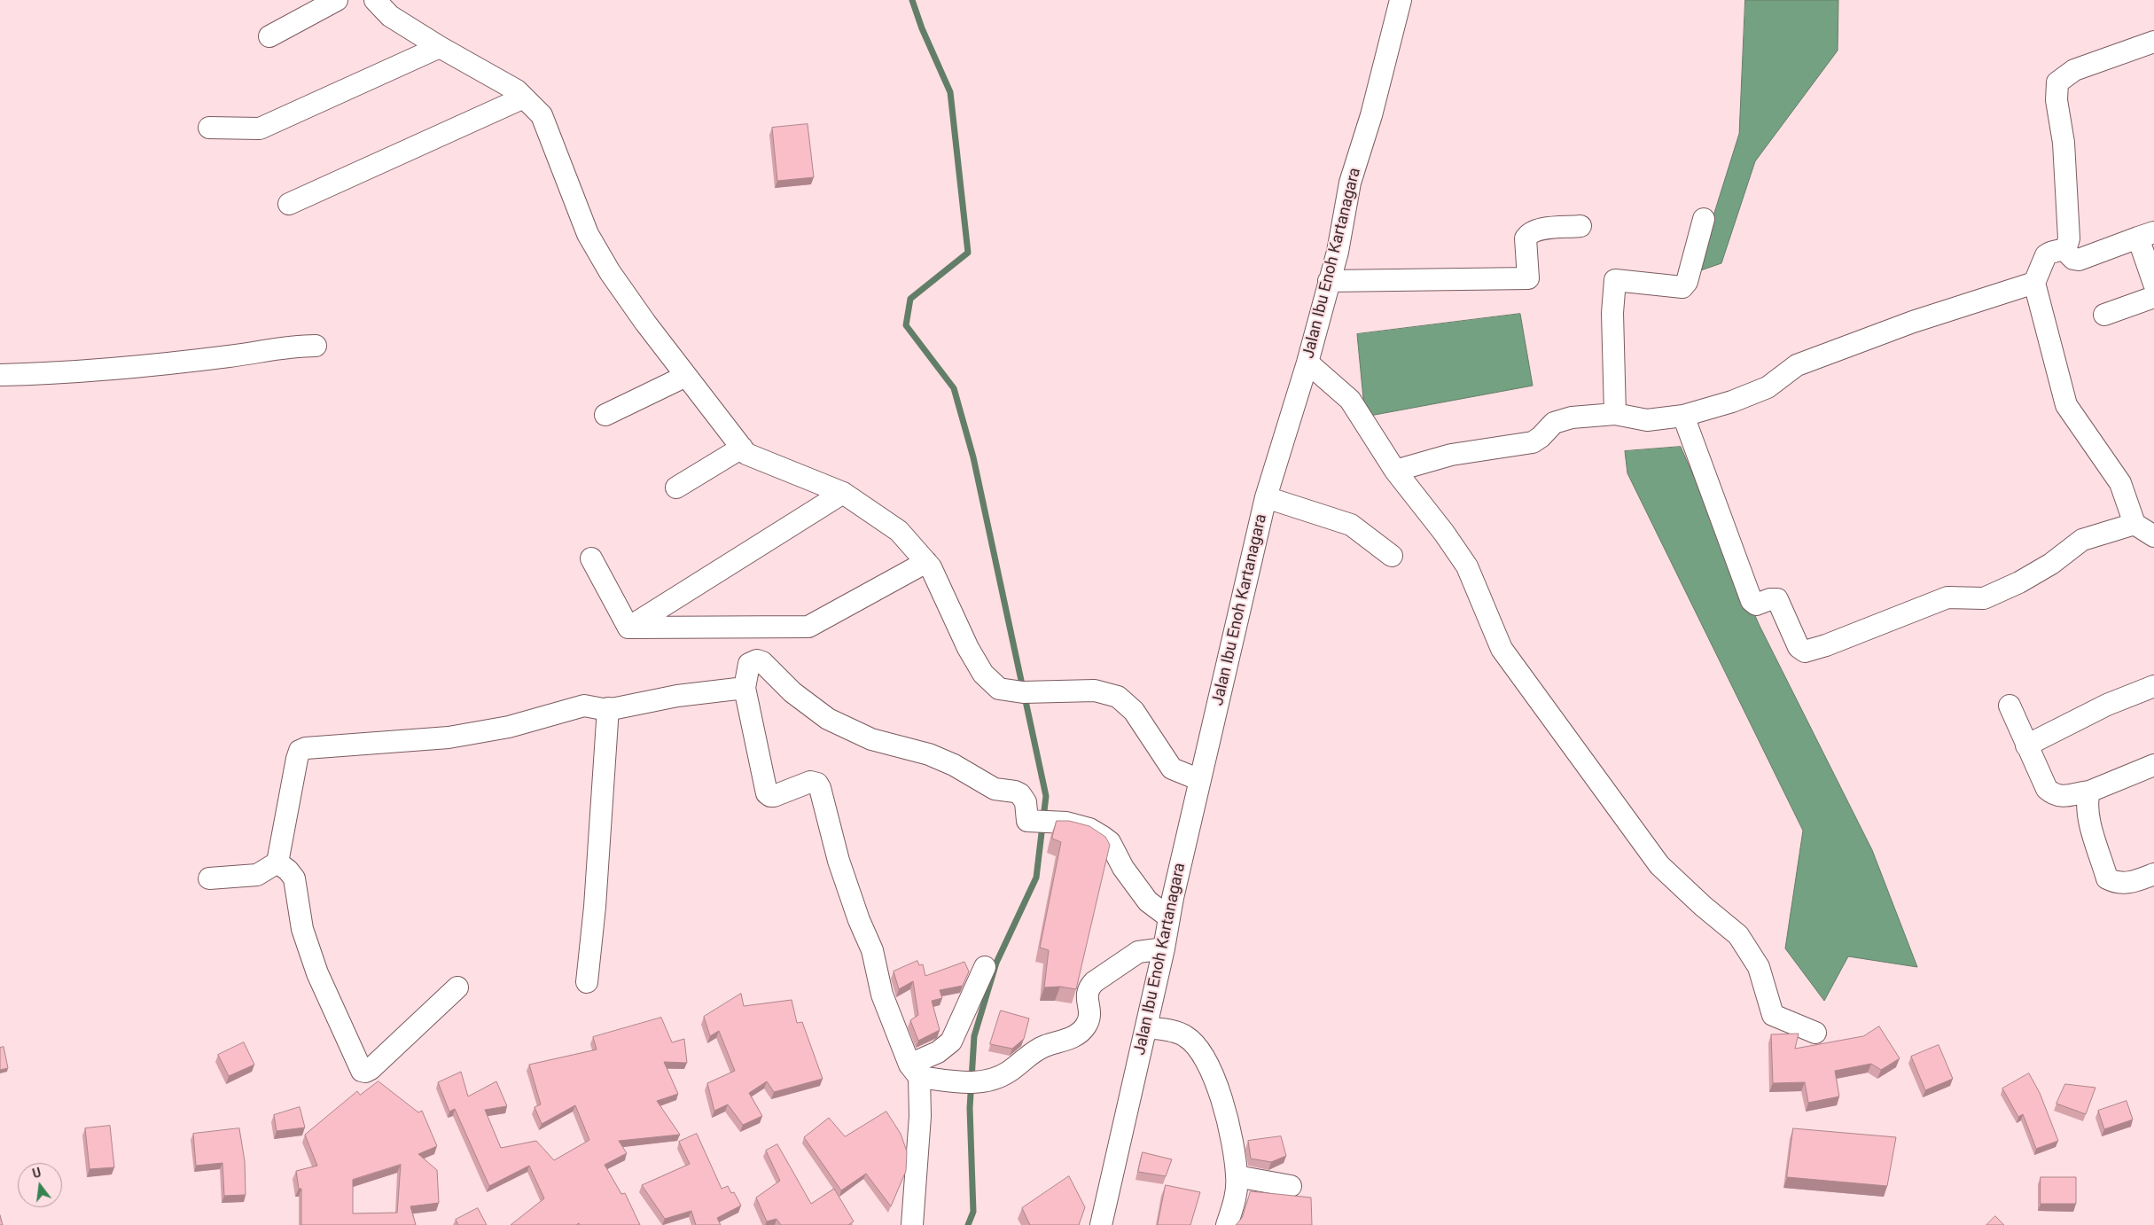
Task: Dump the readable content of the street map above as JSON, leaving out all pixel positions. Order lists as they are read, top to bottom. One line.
{"streets":{"street":["Jalan Ibu Enoh Kartanagara"]},"north":"top"}
